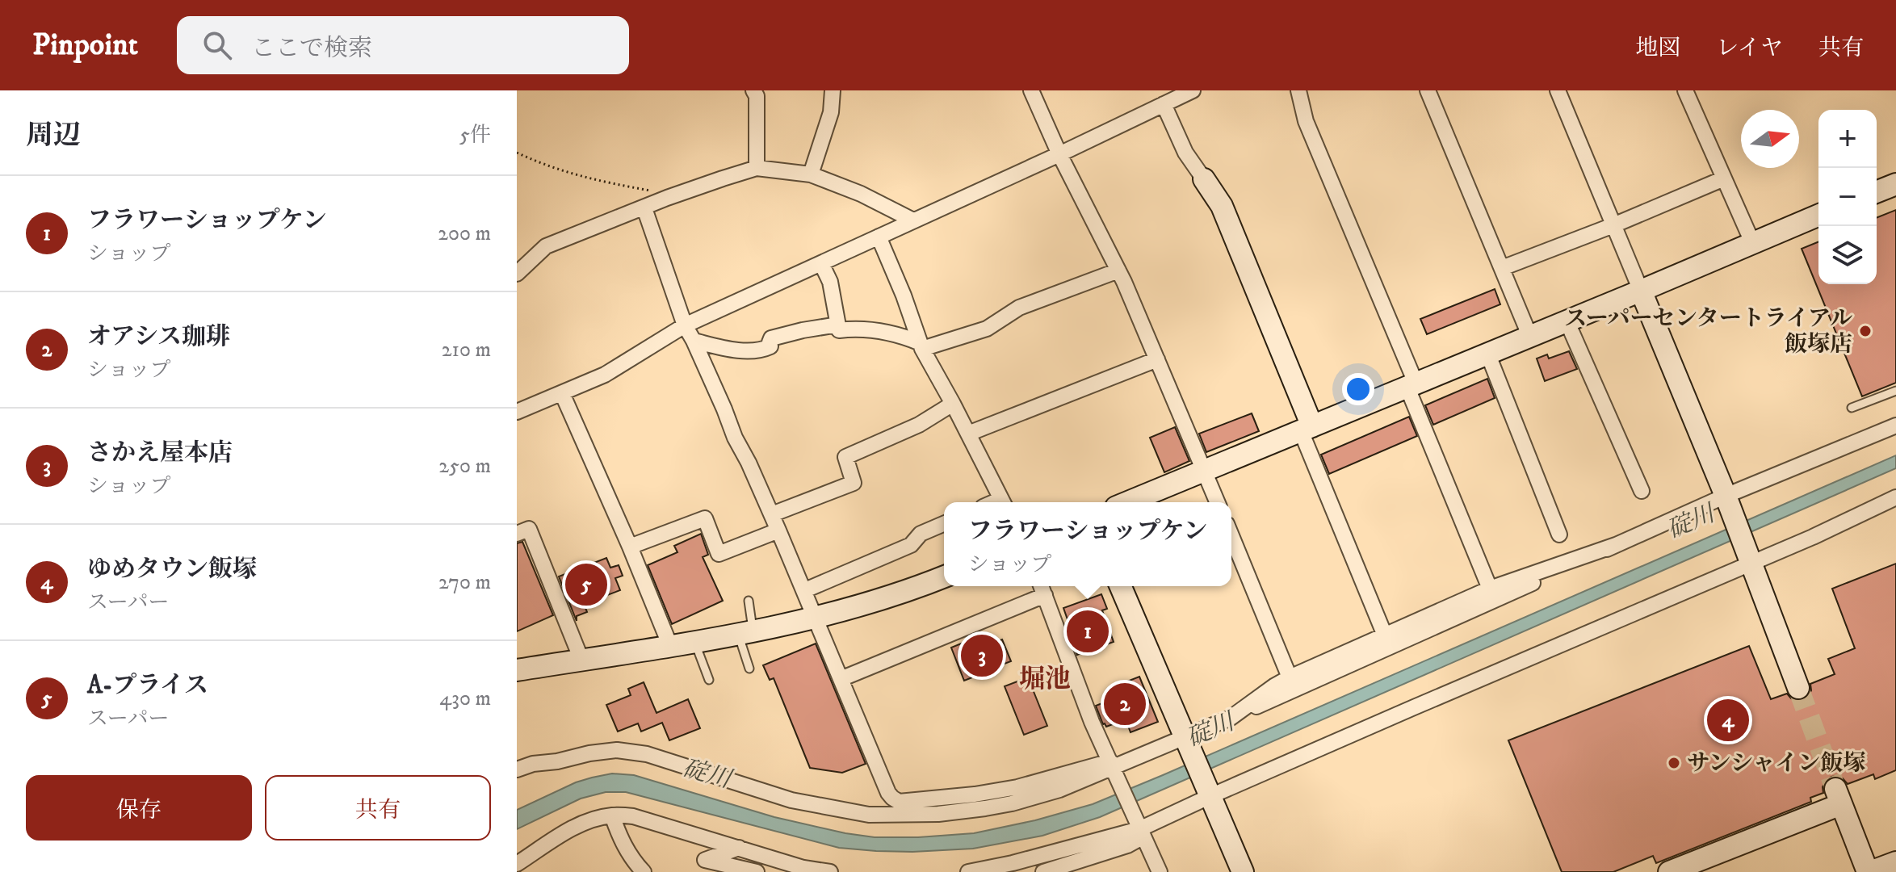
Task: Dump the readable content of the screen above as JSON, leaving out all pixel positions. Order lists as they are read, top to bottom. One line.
{"districts":["堀池"],"water":["碇川"],"places":["スーパーセンタートライアル 飯塚店","サンシャイン飯塚"],"north":"right","page":{"header":"Pinpoint","search":"ここで検索","nav":["地図","レイヤ","共有"],"heading":["周辺","5件"],"map_buttons":["+","−"],"list":[{"mark":"1","name":"フラワーショップケン","note":"ショップ","value":"200 m"},{"mark":"2","name":"オアシス珈琲","note":"ショップ","value":"210 m"},{"mark":"3","name":"さかえ屋本店","note":"ショップ","value":"250 m"},{"mark":"4","name":"ゆめタウン飯塚","note":"スーパー","value":"270 m"},{"mark":"5","name":"A-プライス","note":"スーパー","value":"430 m"}],"popup":["フラワーショップケン","ショップ"],"pins":["5","1","3","2","4"],"buttons":["保存","共有"]}}
